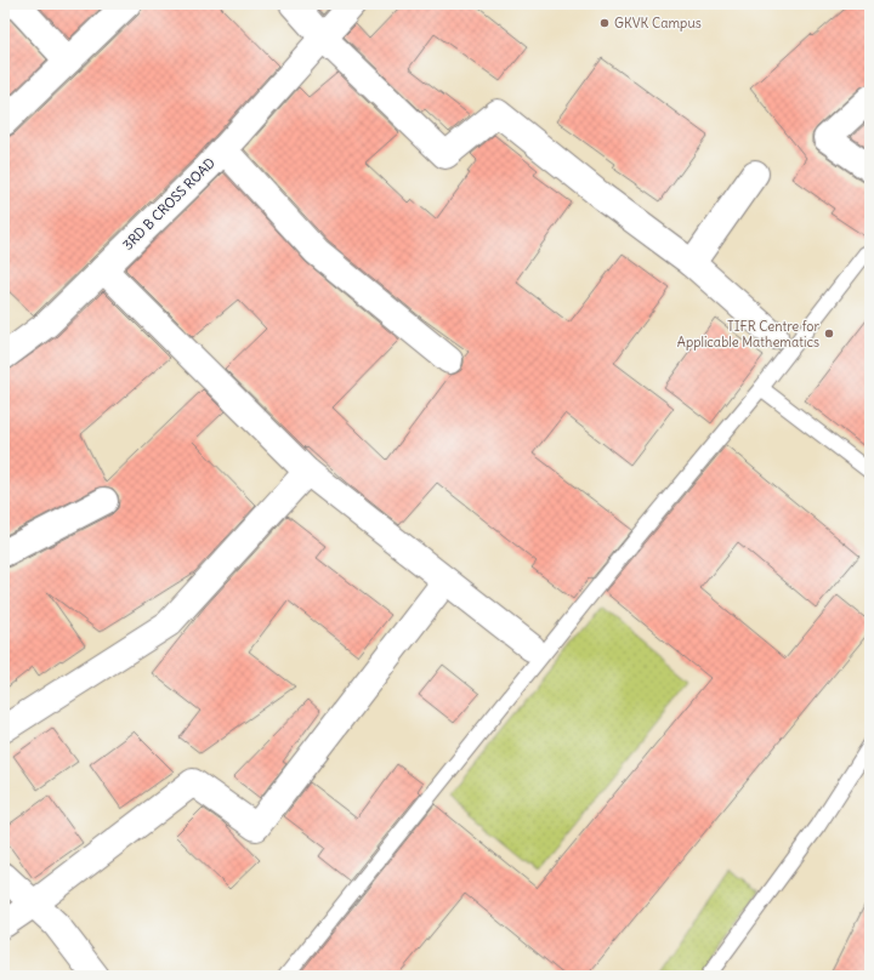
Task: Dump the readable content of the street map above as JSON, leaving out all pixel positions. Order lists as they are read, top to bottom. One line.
{"streets":{"street":["3RD B CROSS ROAD"]},"places":["GKVK Campus","TIFR Centre for Applicable Mathematics"]}
